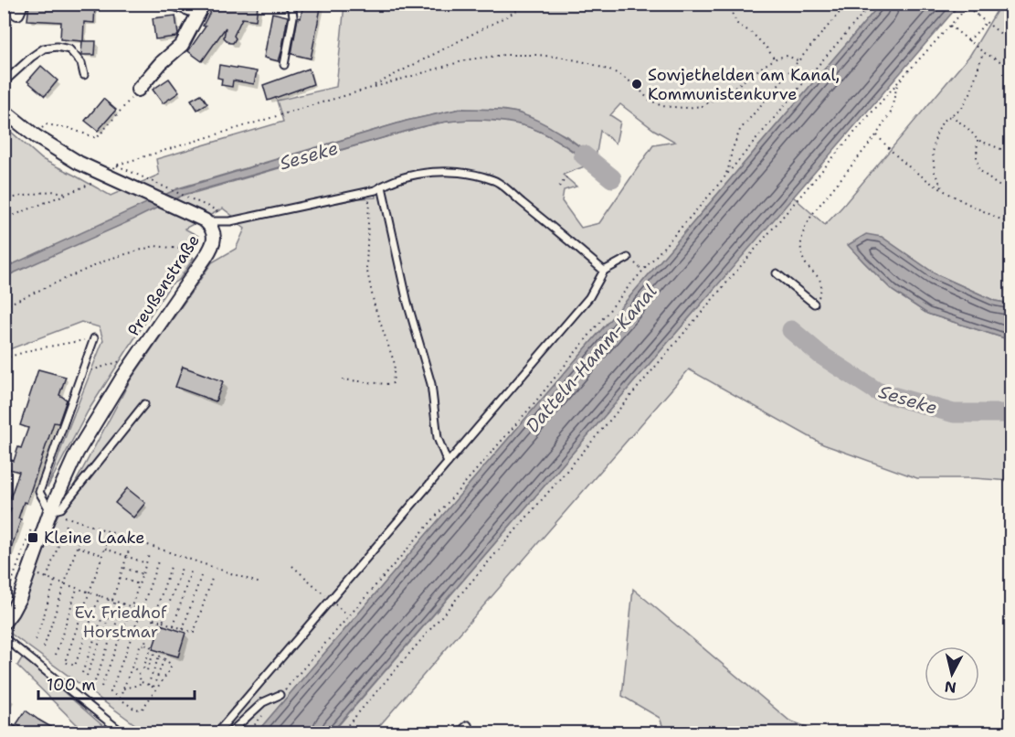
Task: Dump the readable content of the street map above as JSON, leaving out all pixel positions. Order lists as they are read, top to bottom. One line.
{"streets":{"street":["Preußenstraße"]},"water":["Seseke","Datteln-Hamm-Kanal"],"parks":["Ev. Friedhof Horstmar"],"places":{"other":["Sowjethelden am Kanal, Kommunistenkurve"],"transit":["Kleine Laake"]},"scale_bar":"100 m","north":"bottom"}
